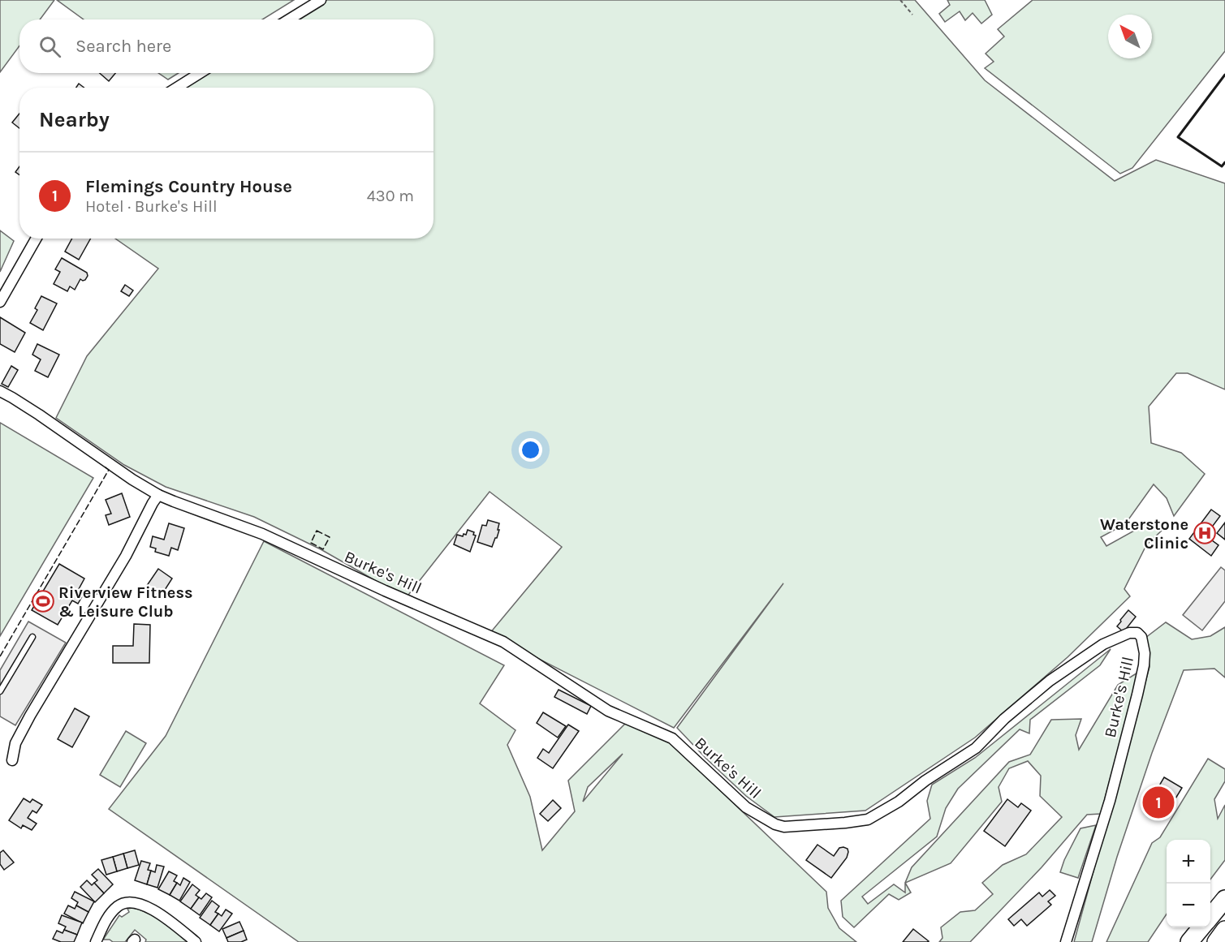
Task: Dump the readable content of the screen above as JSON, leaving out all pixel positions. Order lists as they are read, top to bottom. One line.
{"streets":{"street":["Burke's Hill"]},"places":{"hospital":["Waterstone Clinic"],"sports":["Riverview Fitness & Leisure Club"]},"north":"top left","page":{"search":"Search here","heading":"Nearby","list":[{"mark":"1","name":"Flemings Country House","note":"Hotel · Burke's Hill","value":"430 m"}],"pins":"1","map_buttons":["+","−"]}}
